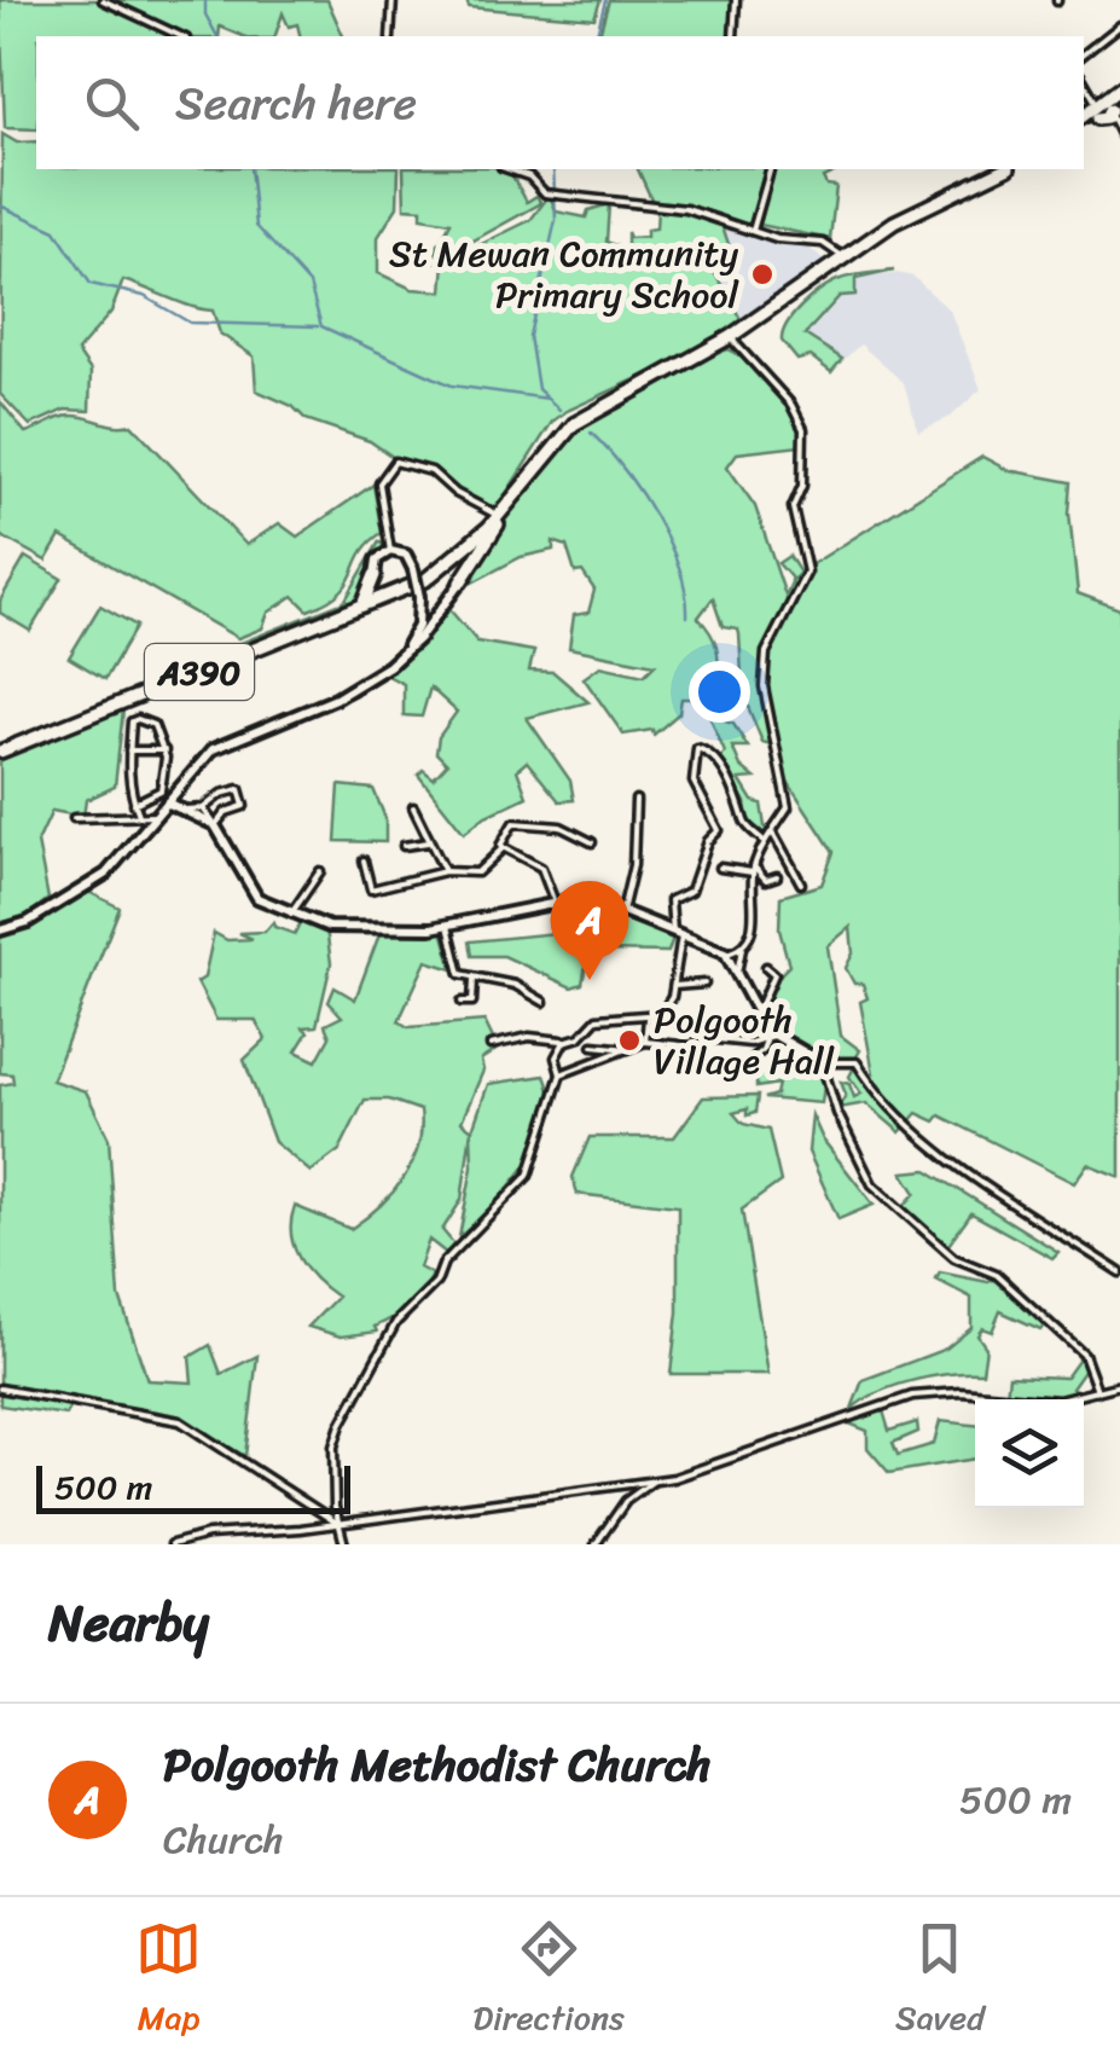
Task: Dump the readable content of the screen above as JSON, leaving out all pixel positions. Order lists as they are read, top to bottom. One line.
{"streets":{"highway":["A390"]},"places":["St Mewan Community Primary School","Polgooth Village Hall"],"scale_bar":"500 m","page":{"search":"Search here","pins":"A","scale":"500 m","heading":"Nearby","list":[{"mark":"A","name":"Polgooth Methodist Church","note":"Church","value":"500 m"}],"nav":["Map","Directions","Saved"]}}
